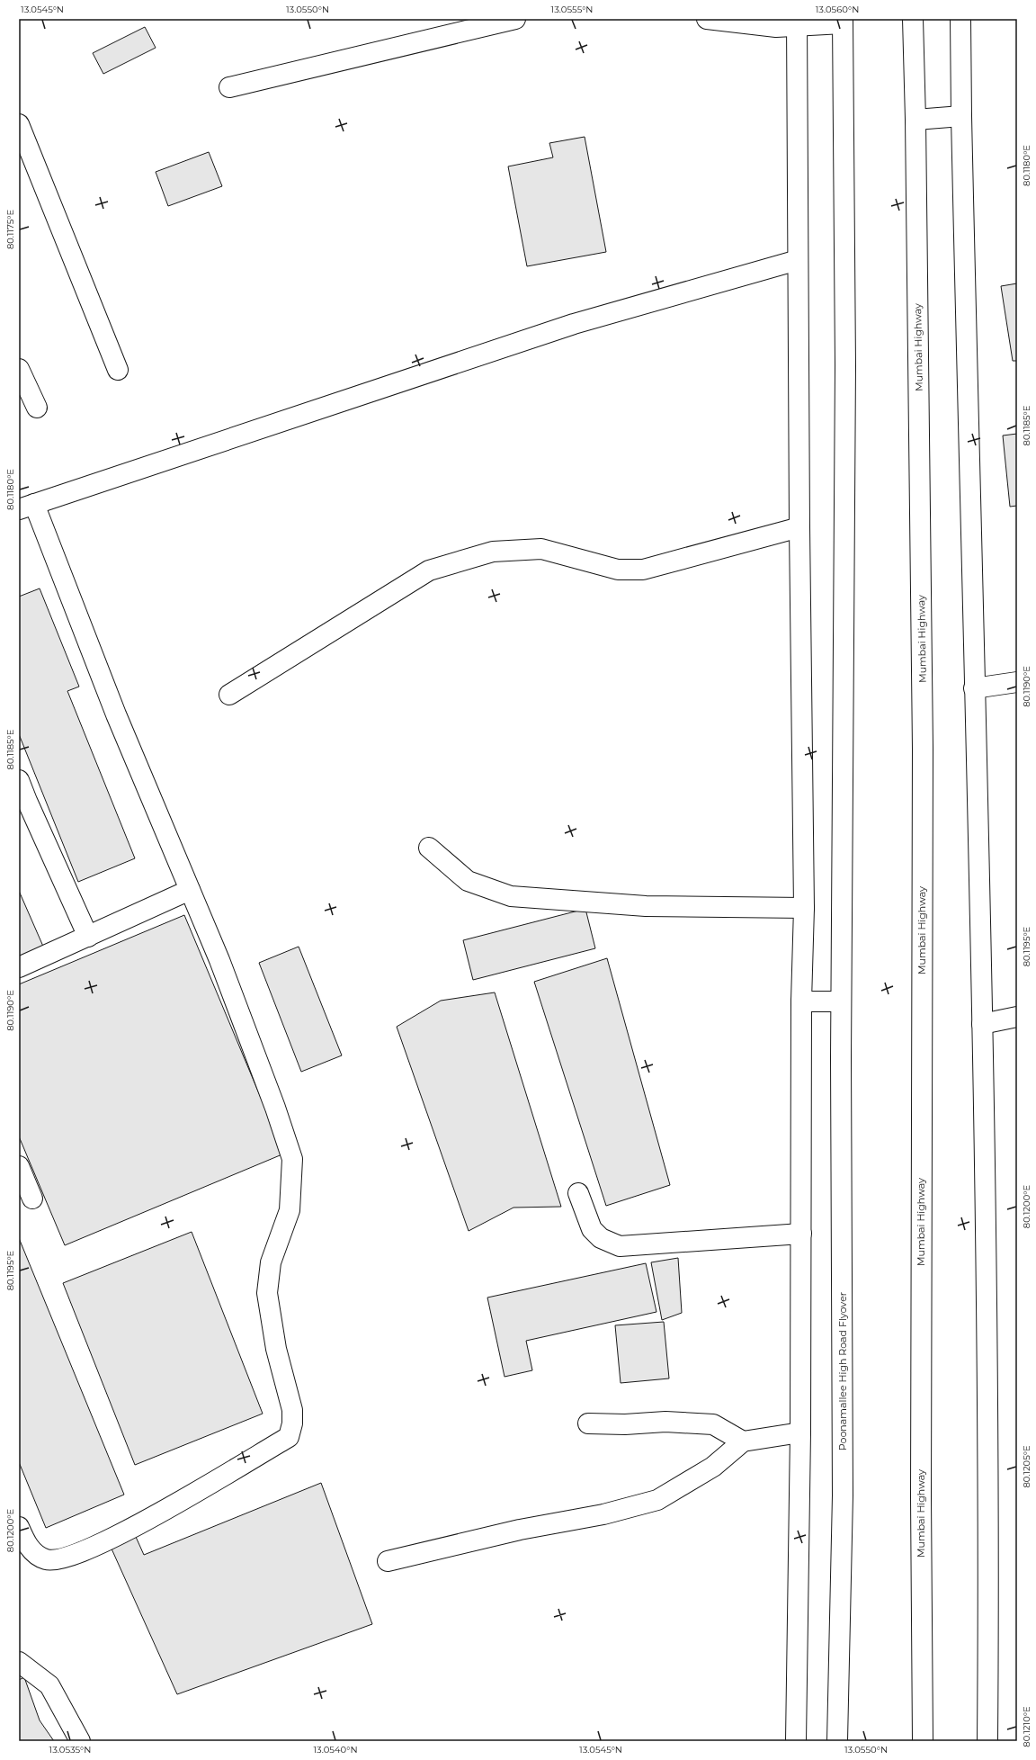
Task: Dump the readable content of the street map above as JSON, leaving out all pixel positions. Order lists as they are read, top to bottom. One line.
{"streets":{"main road":["Mumbai Highway","Poonamallee High Road Flyover"]},"coordinates":["13.0545°N","13.0550°N","13.0555°N","13.0560°N","80.1180°E","80.1175°E","80.1185°E","80.1190°E","80.1195°E","80.1200°E","80.1205°E","80.1210°E","13.0535°N","13.0540°N"]}
